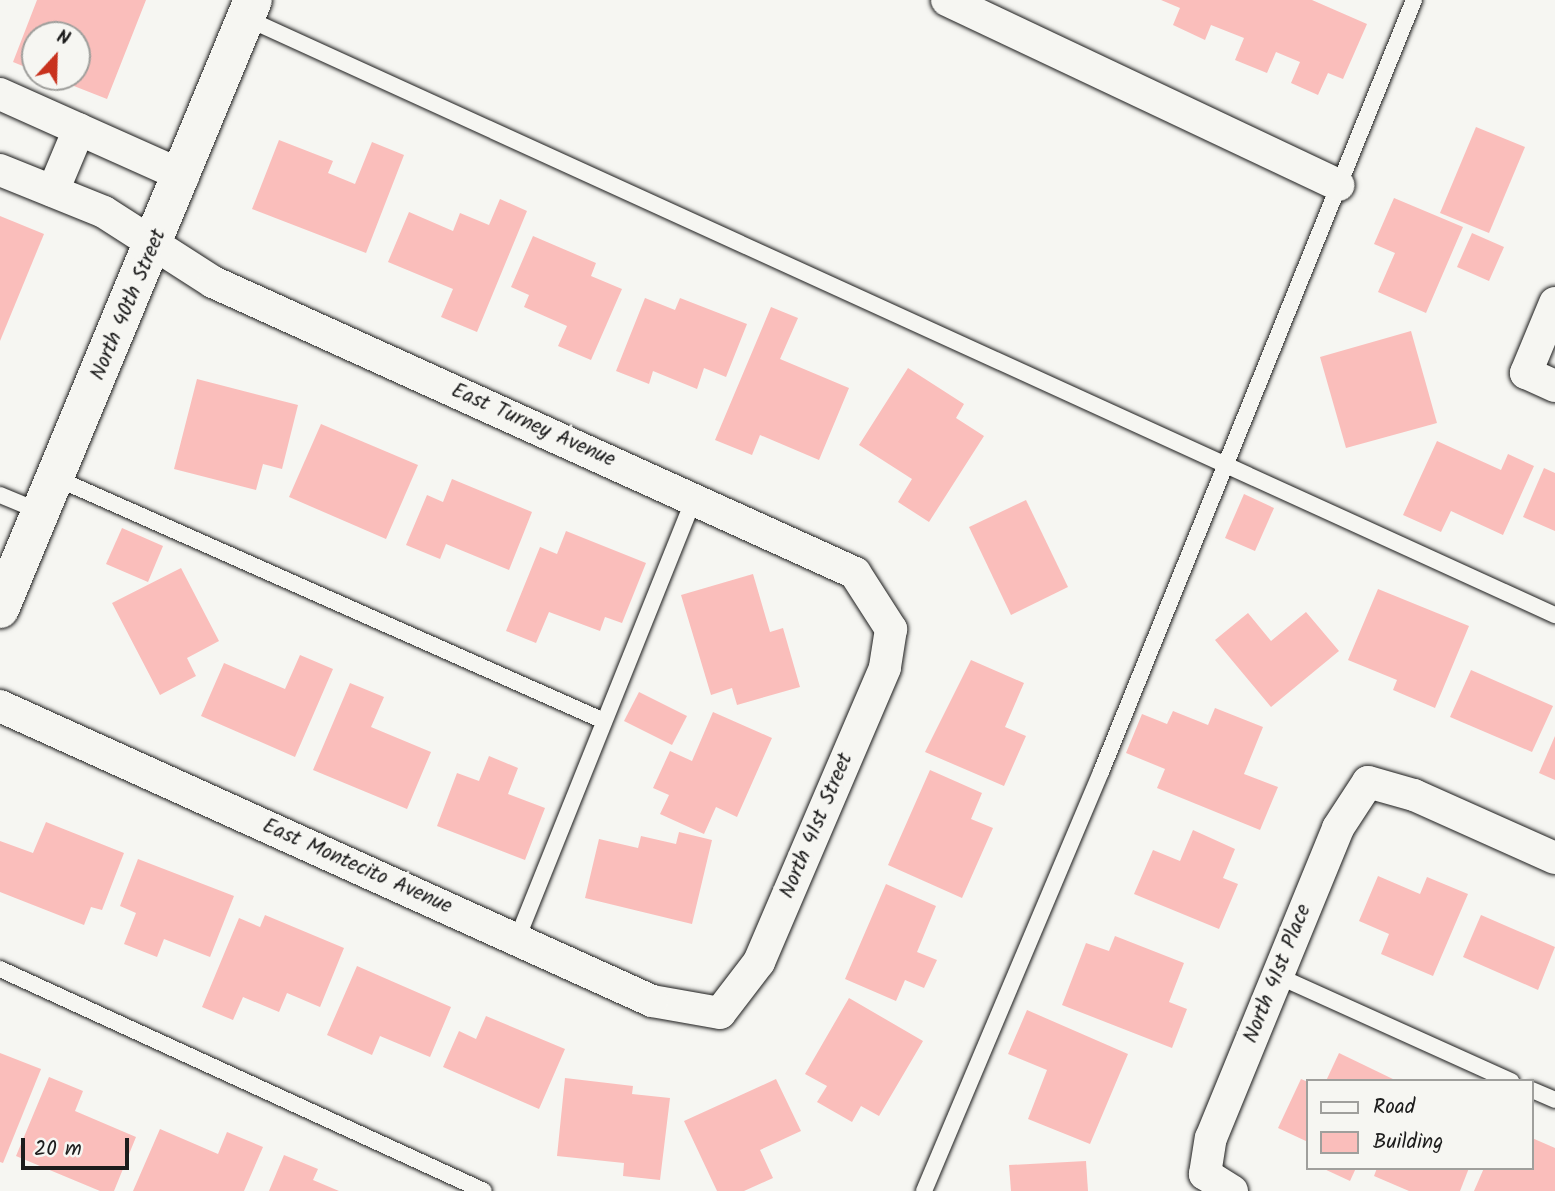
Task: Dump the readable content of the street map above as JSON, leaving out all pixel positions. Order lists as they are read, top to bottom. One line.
{"streets":{"main road":["North 40th Street"],"street":["East Turney Avenue","North 41st Street","East Montecito Avenue","North 41st Place"]},"crossings":[["North 40th Street","East Turney Avenue"],["East Turney Avenue","North 41st Street"],["North 41st Street","East Montecito Avenue"]],"legend":["Road","Building"],"scale_bar":"20 m","north":"top"}
